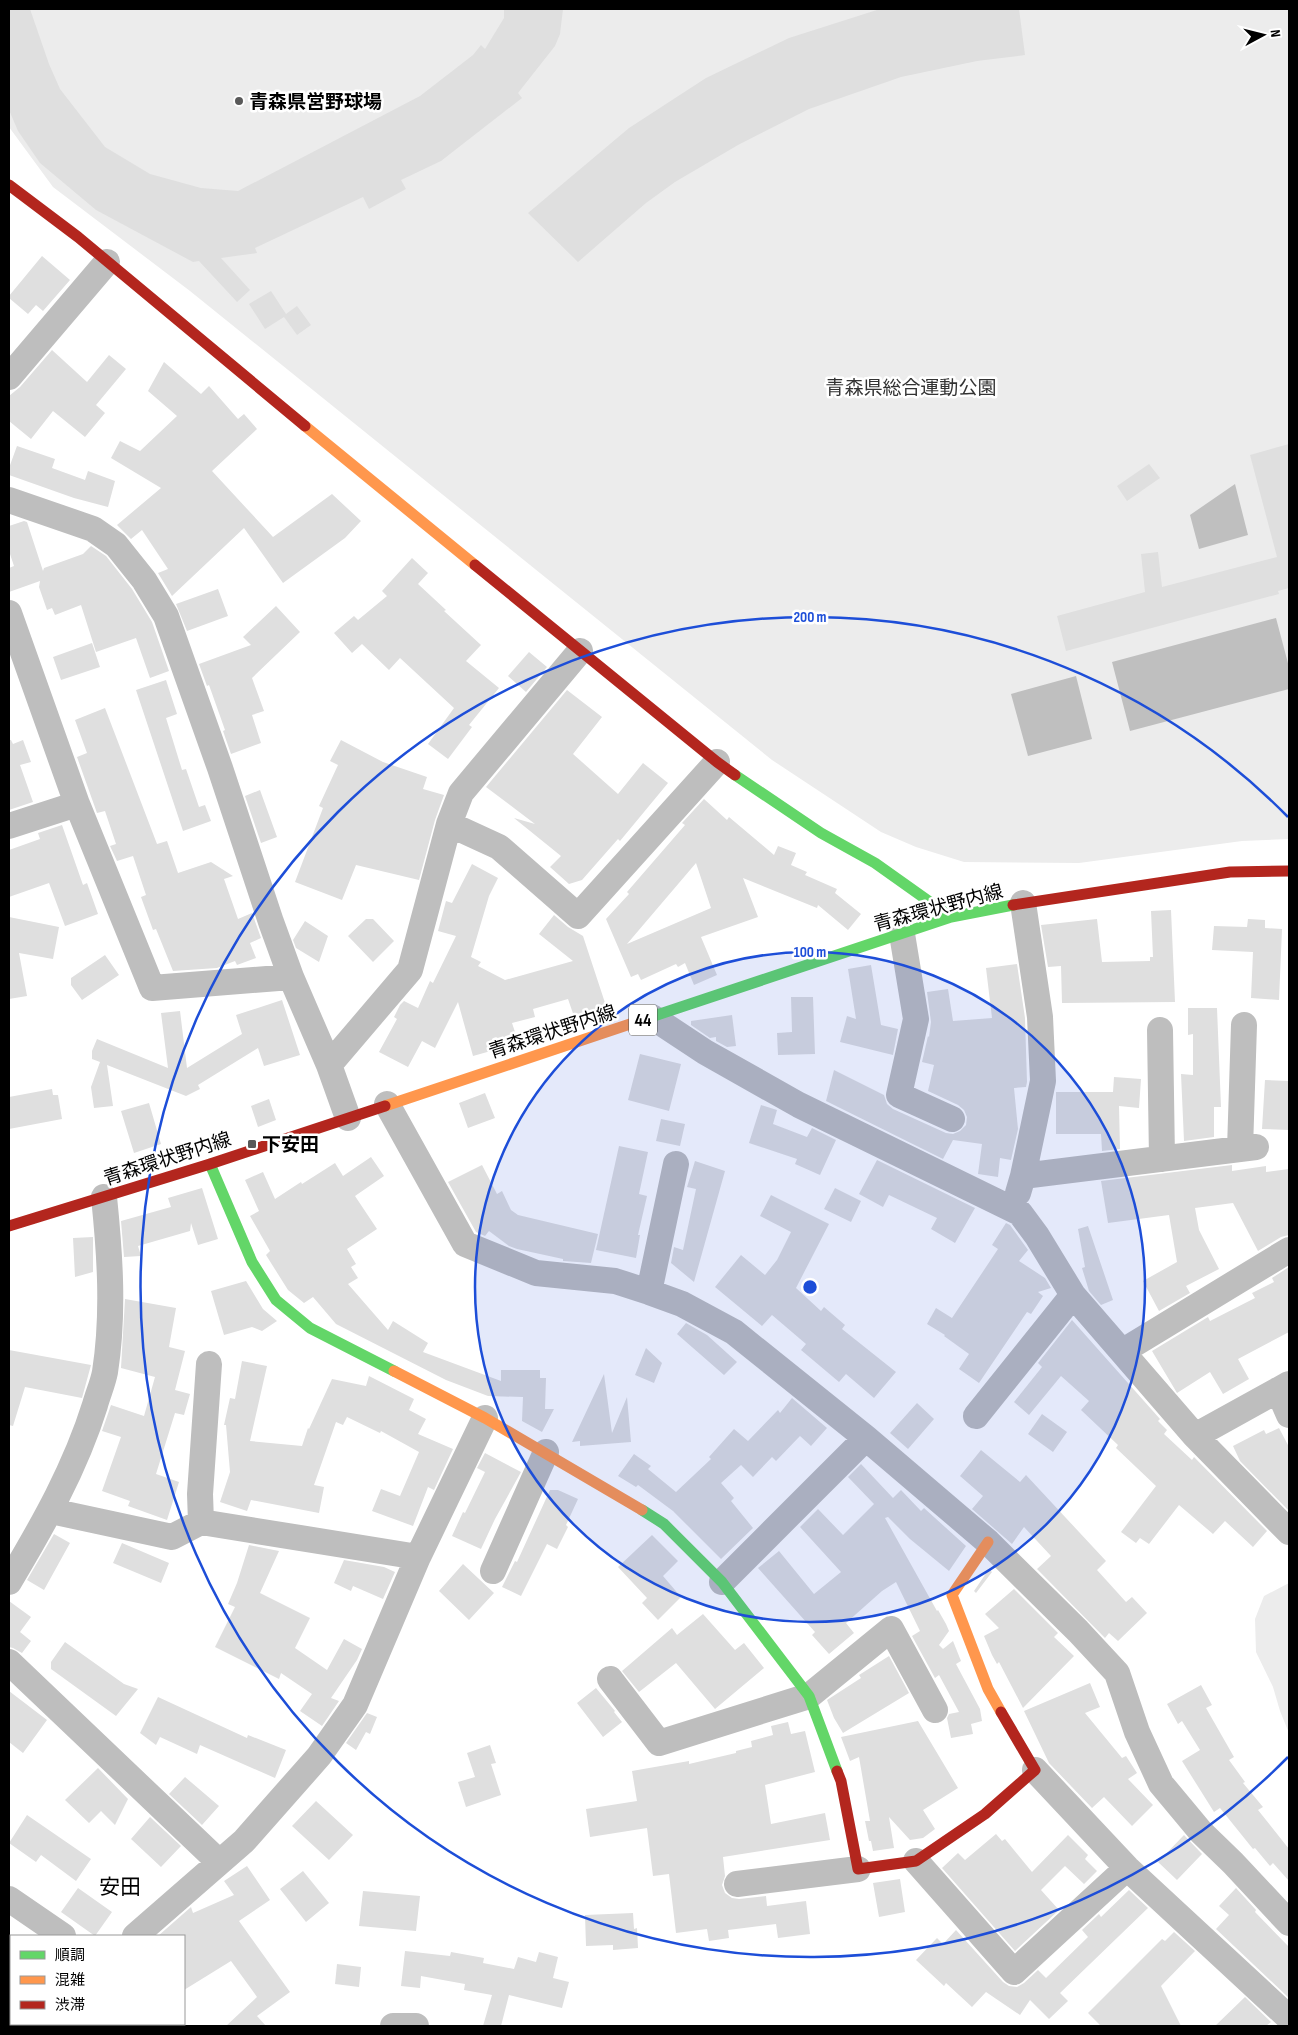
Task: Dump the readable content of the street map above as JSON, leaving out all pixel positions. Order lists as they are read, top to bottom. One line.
{"streets":{"street":["青森環状野内線","44"]},"districts":["安田"],"parks":["青森県総合運動公園"],"places":{"other":["青森県営野球場"],"transit":["下安田"]},"legend":["順調","混雑","渋滞"],"north":"right","rings":["200 m","100 m"]}
